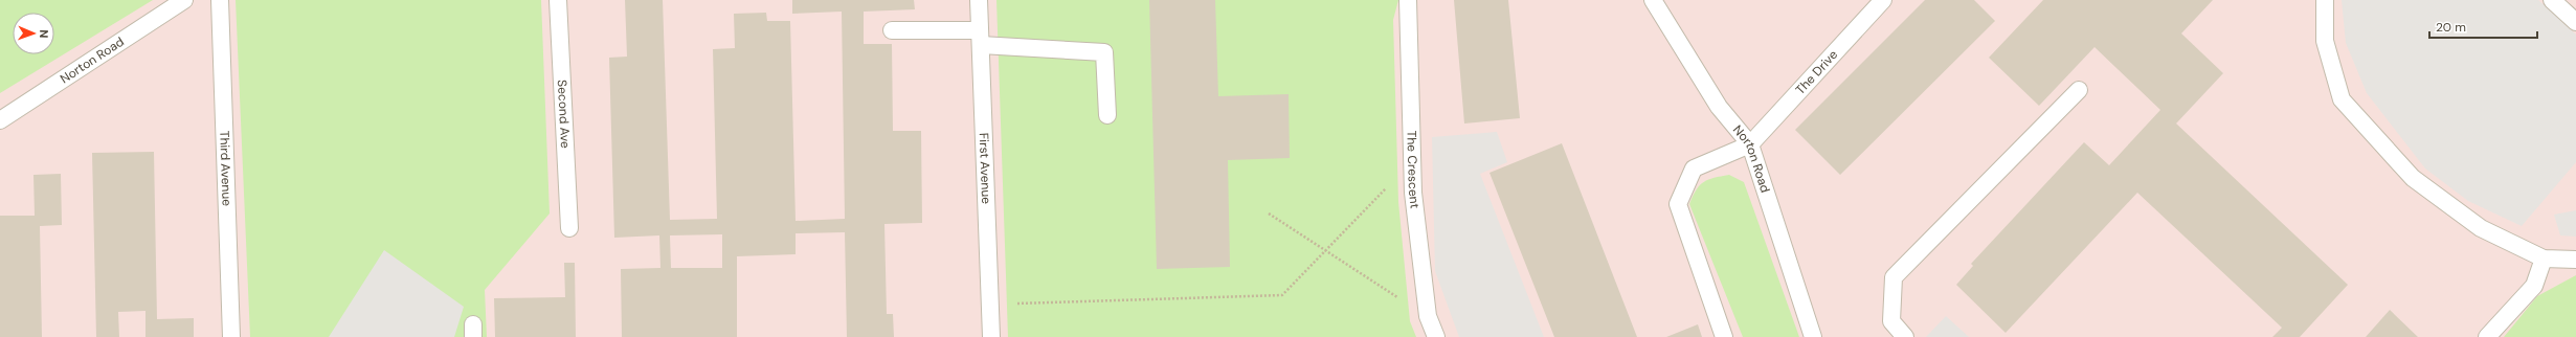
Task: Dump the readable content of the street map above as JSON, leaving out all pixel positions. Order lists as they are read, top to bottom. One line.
{"streets":{"lane":["Norton Road","The Drive","Second Ave","Third Avenue","First Avenue","The Crescent"]},"crossings":[["Norton Road","The Drive"]],"scale_bar":"20 m","north":"right"}
